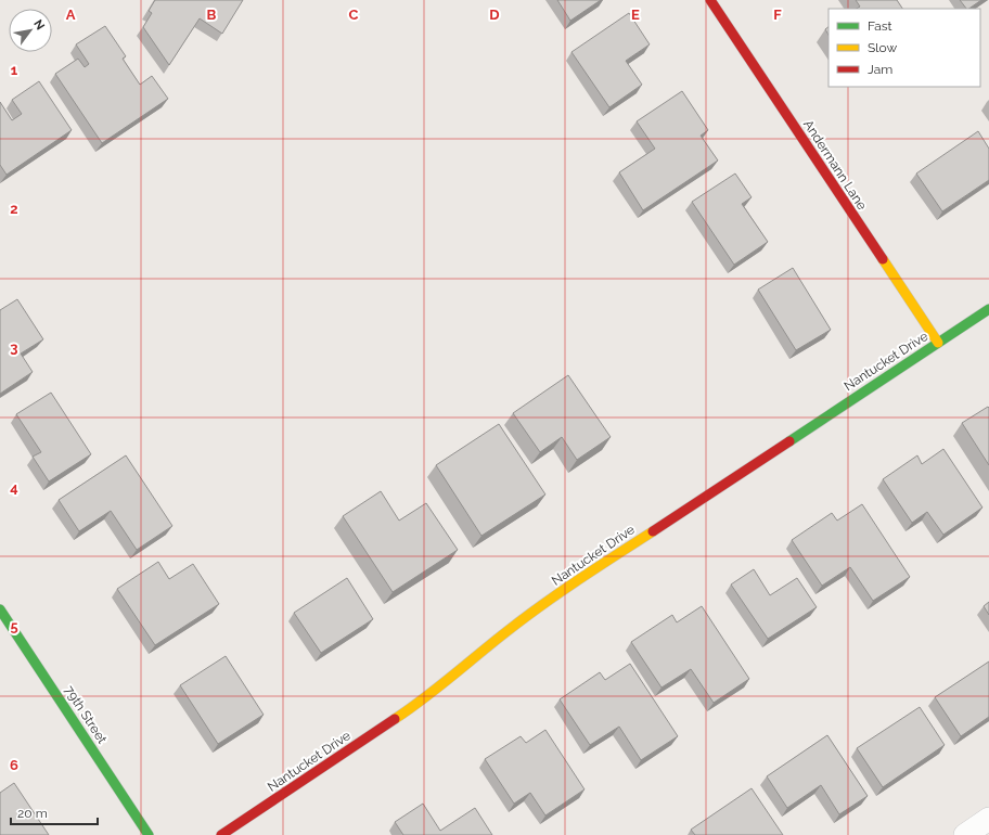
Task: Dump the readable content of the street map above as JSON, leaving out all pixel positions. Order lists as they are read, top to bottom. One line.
{"streets":{"street":["Andermann Lane","Nantucket Drive","79th Street"]},"crossings":[["Andermann Lane","Nantucket Drive"]],"legend":["Fast","Slow","Jam"],"scale_bar":"20 m","north":"top right","grid":{"columns":["A","B","C","D","E","F"],"rows":["1","2","3","4","5","6"]}}
